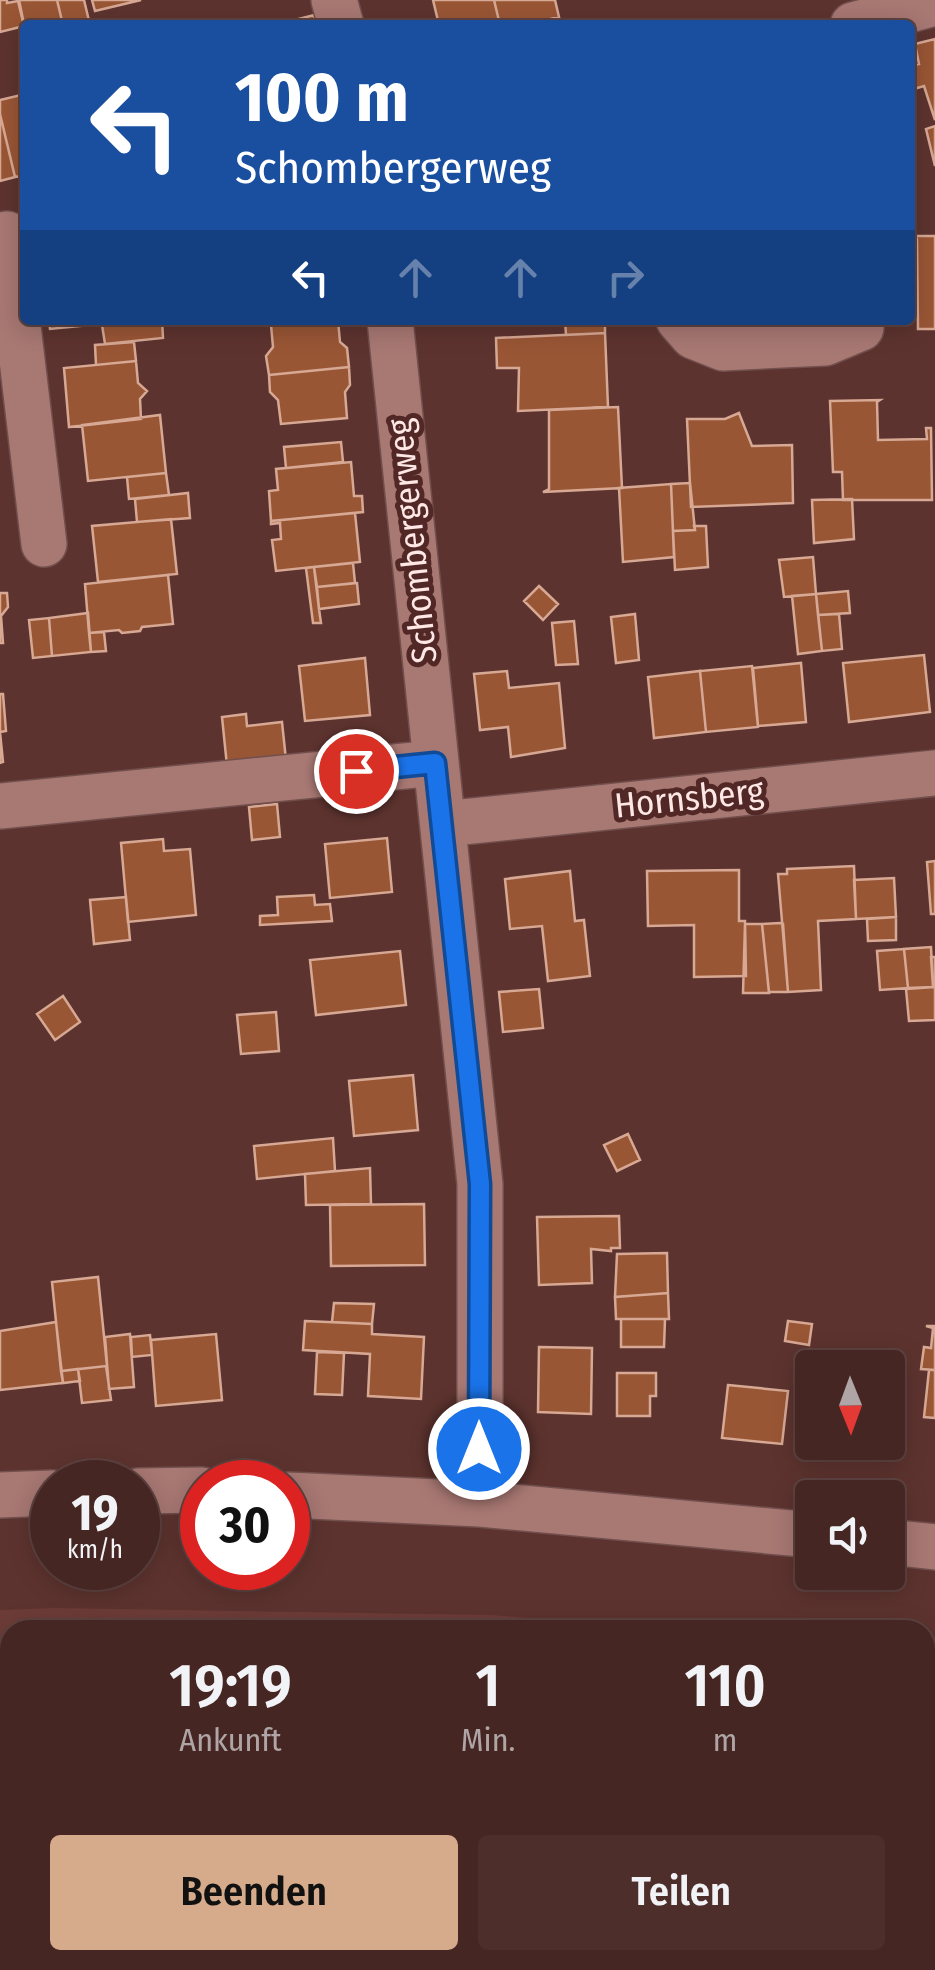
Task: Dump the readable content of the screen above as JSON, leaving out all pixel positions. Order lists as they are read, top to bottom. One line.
{"streets":{"street":["Schombergerweg","Hornsberg"]},"crossings":[["Schombergerweg","Hornsberg"]],"north":"bottom","page":{"turn":["100 m","Schombergerweg"],"speed":"19 km/h","limit":"30","eta":["19:19","Ankunft","1","Min.","110","m"],"buttons":["Beenden","Teilen"]}}
